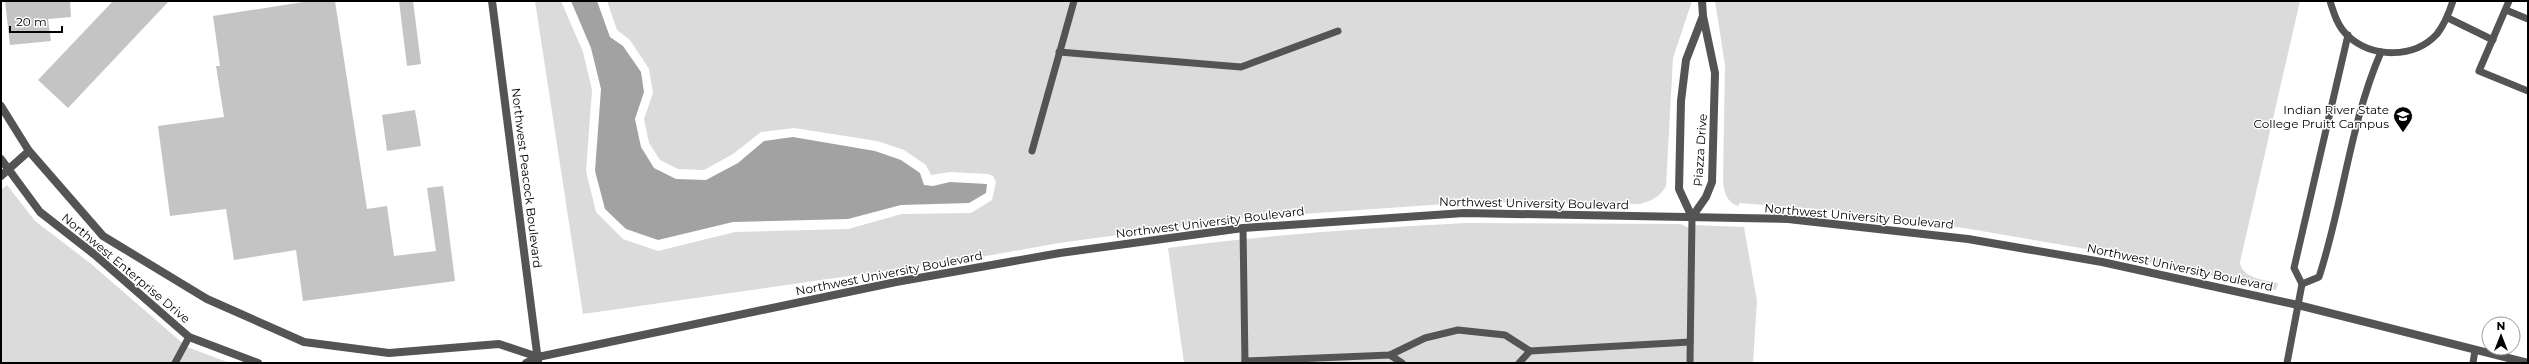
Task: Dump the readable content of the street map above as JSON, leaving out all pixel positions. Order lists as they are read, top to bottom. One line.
{"streets":{"street":["Piazza Drive","Northwest Peacock Boulevard","Northwest University Boulevard","Northwest Enterprise Drive"]},"crossings":[["Piazza Drive","Northwest University Boulevard"],["Northwest Peacock Boulevard","Northwest University Boulevard"],["Northwest Peacock Boulevard","Northwest Enterprise Drive"],["Northwest University Boulevard","Northwest Enterprise Drive"]],"places":{"school or university":["Indian River State College Pruitt Campus"]},"scale_bar":"20 m","north":"top"}
